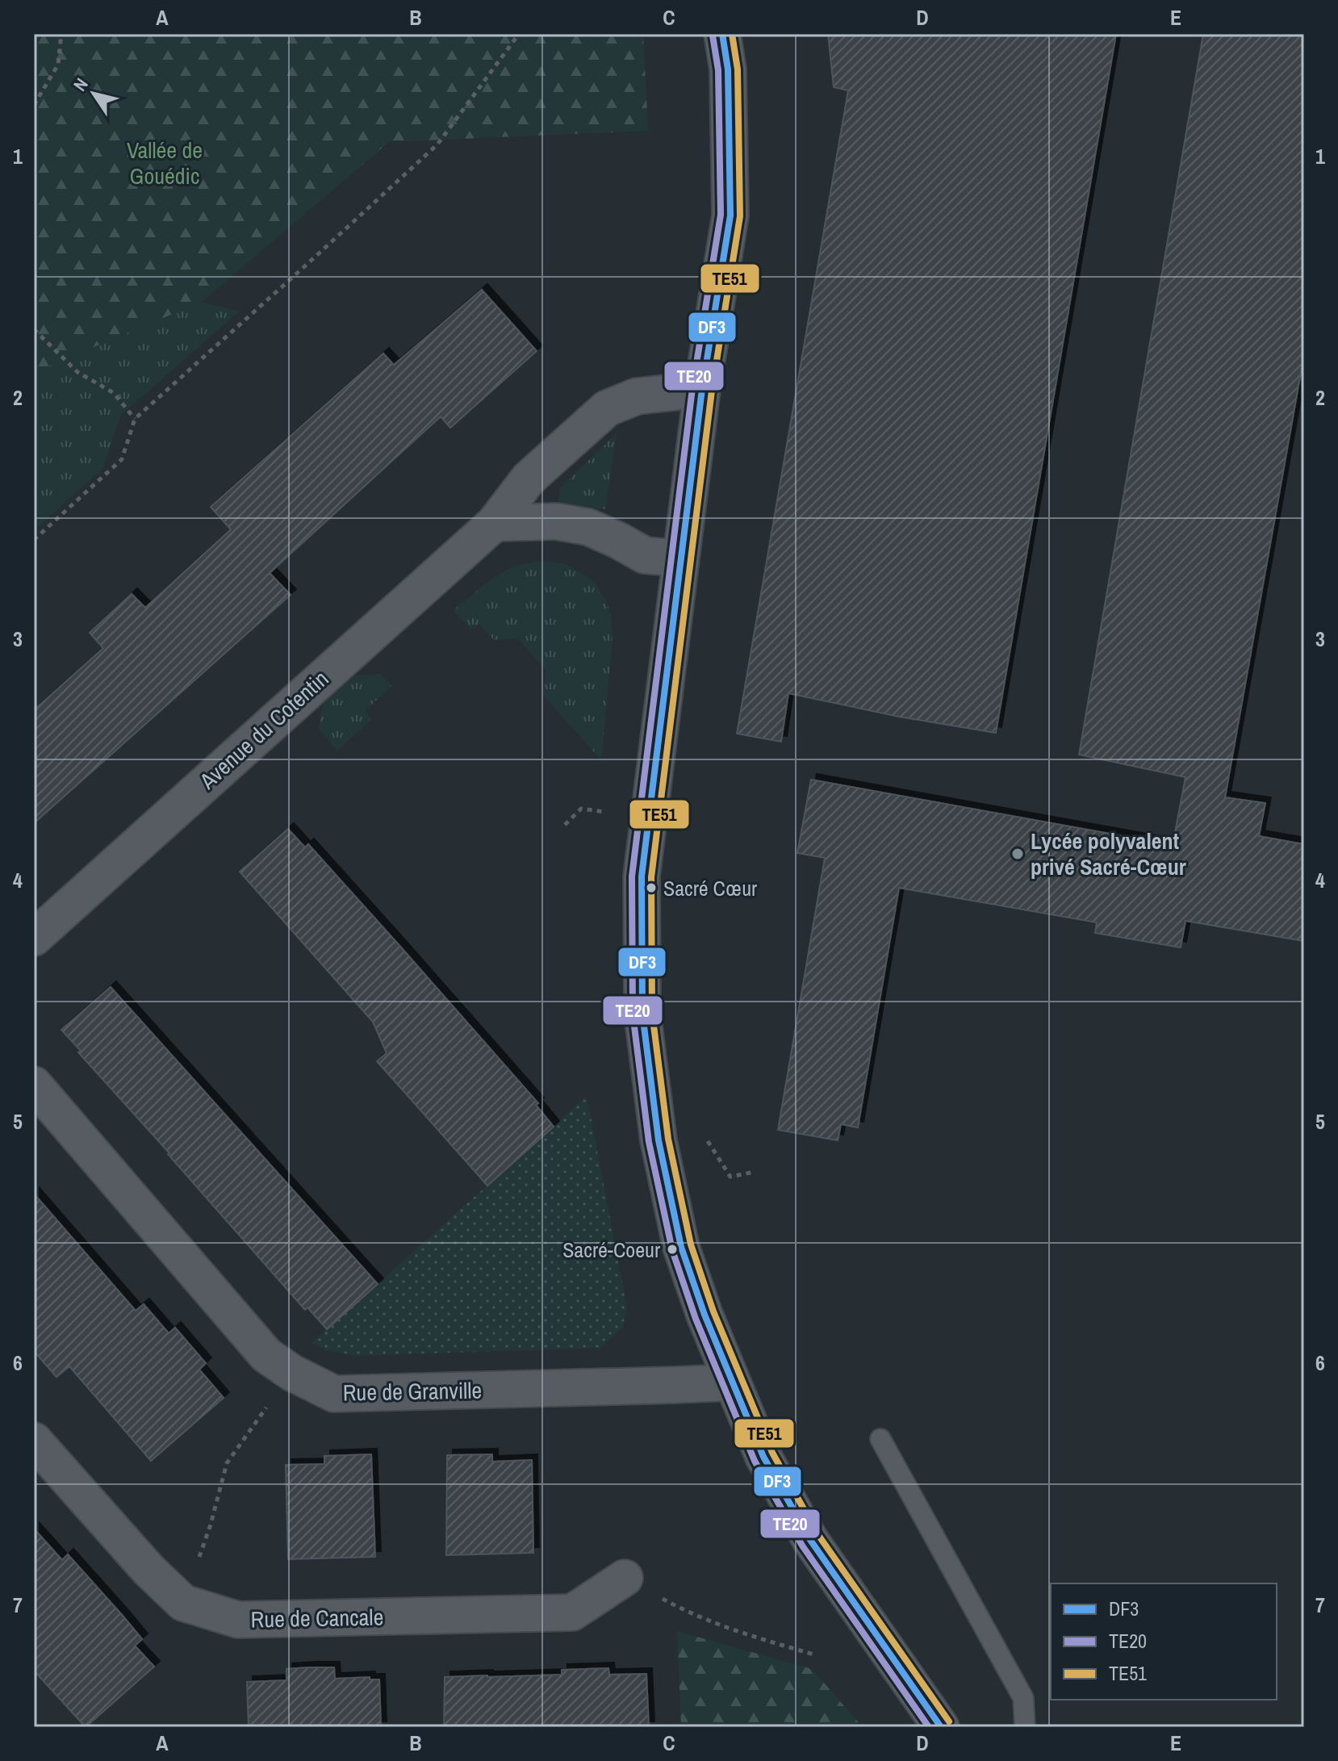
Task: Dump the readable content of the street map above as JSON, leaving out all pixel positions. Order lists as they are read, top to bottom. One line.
{"streets":{"street":["Avenue du Cotentin","Rue de Granville","Rue de Cancale"]},"parks":["Vallée de Gouédic"],"places":["Lycée polyvalent privé Sacré-Cœur","Sacré Cœur","Sacré-Coeur"],"lines":["transit line DF3","transit line TE51","transit line TE20"],"legend":["DF3","TE20","TE51"],"north":"top left","grid":{"columns":["A","B","C","D","E"],"rows":["1","2","3","4","5","6","7"]}}
